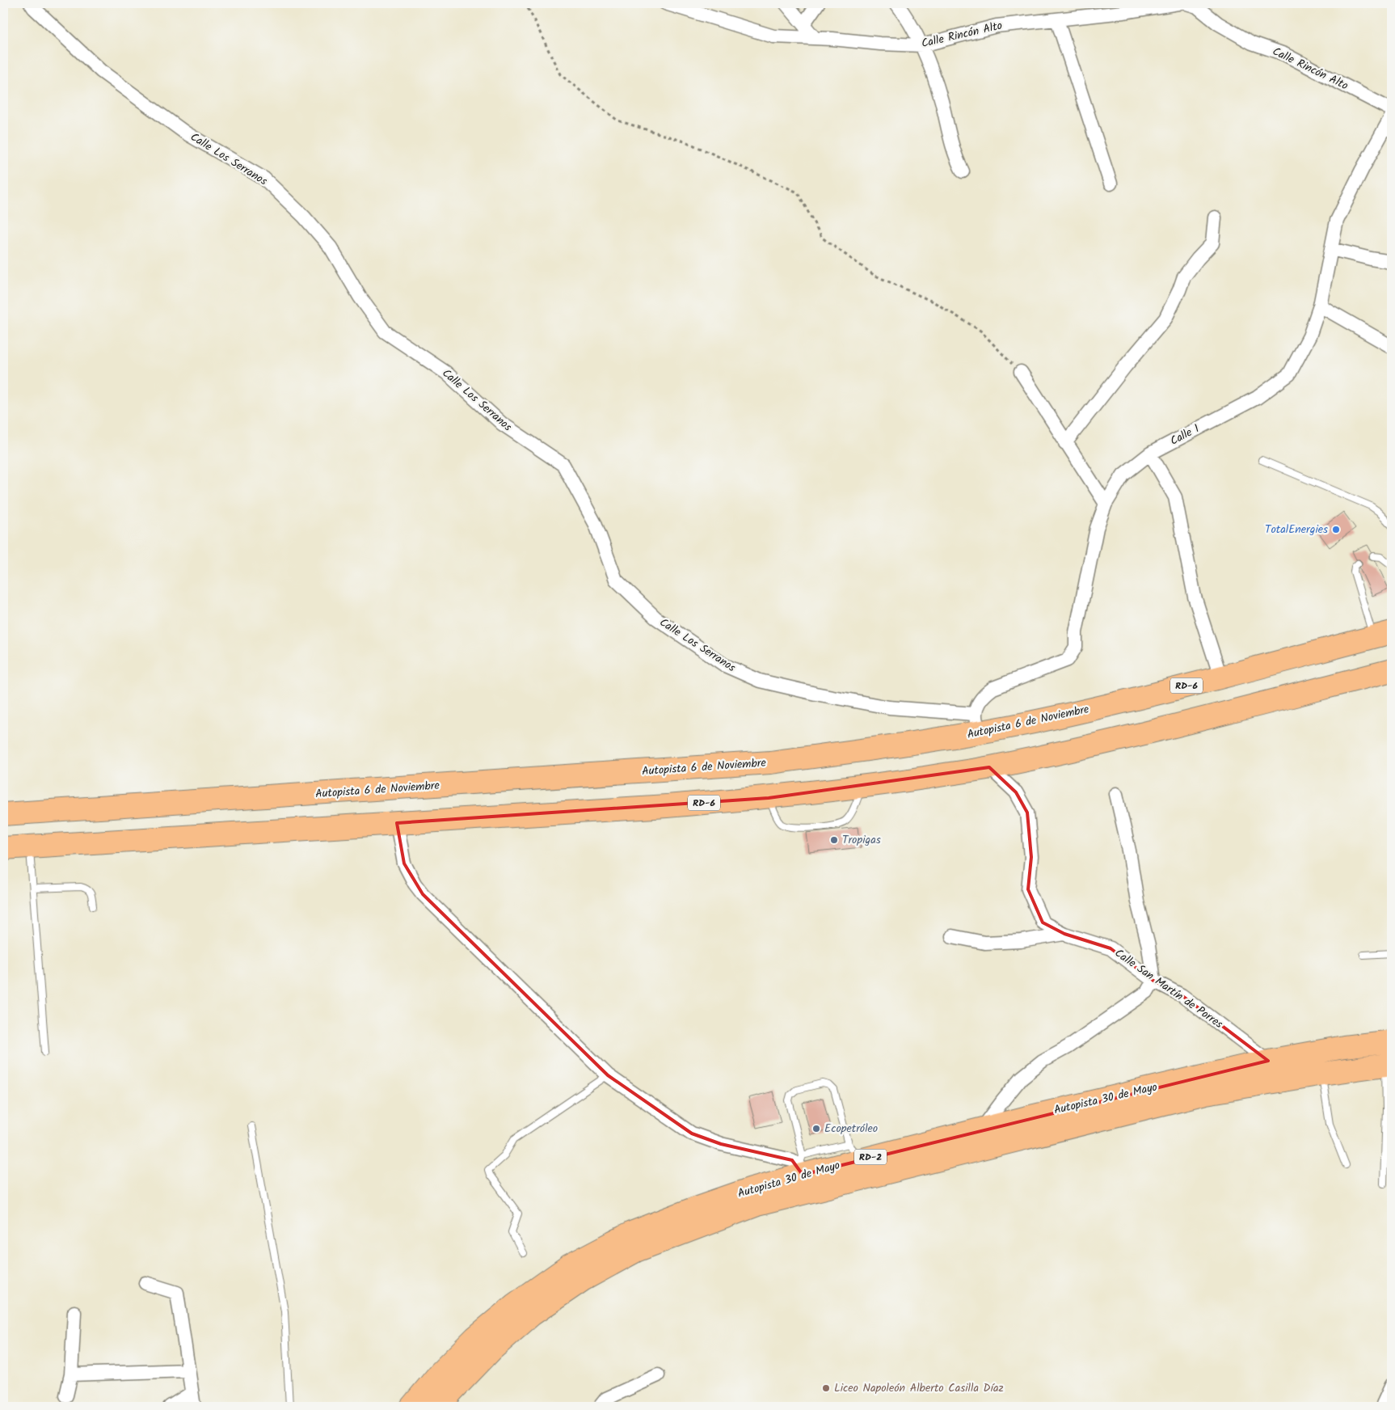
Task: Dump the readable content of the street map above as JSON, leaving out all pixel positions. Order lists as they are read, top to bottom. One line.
{"streets":{"highway":["RD-6","Autopista 6 de Noviembre","Autopista 30 de Mayo","RD-2"],"street":["Calle Rincón Alto","Calle Los Serranos","Calle 1","Calle San Martín de Porres"]},"crossings":[["Calle Los Serranos","Calle 1"],["Calle Los Serranos","Autopista 6 de Noviembre"],["Calle 1","Autopista 6 de Noviembre"],["RD-6","Calle San Martín de Porres"],["Calle San Martín de Porres","Autopista 30 de Mayo"]],"places":["TotalEnergies","Tropigas","Ecopetróleo","Liceo Napoleón Alberto Casilla Díaz"]}
